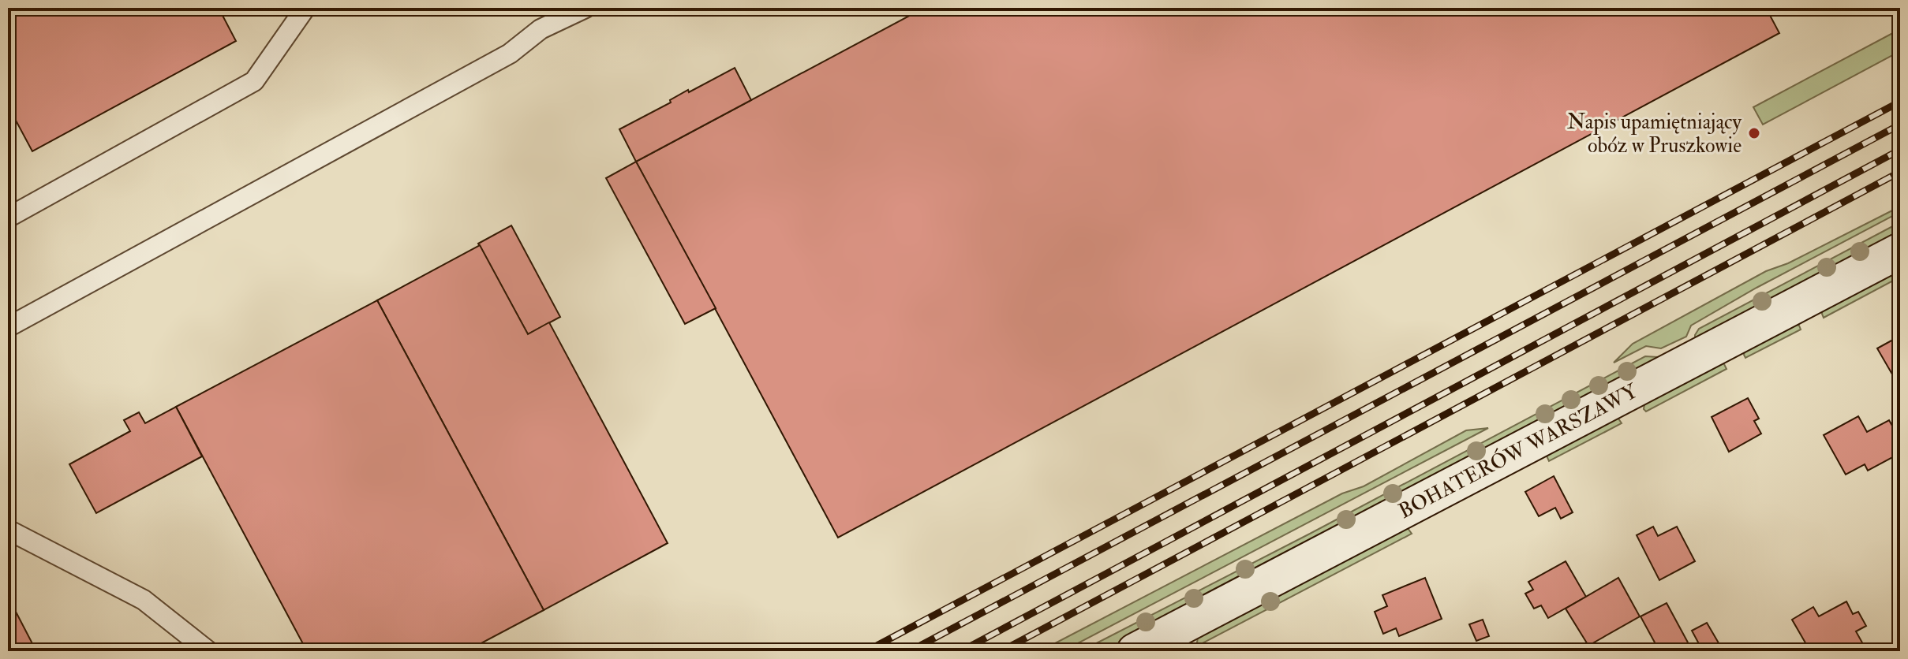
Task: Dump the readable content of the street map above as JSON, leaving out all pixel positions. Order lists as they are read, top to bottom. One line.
{"streets":{"street":["BOHATERÓW WARSZAWY"]},"places":["Napis upamiętniający obóz w Pruszkowie"]}
